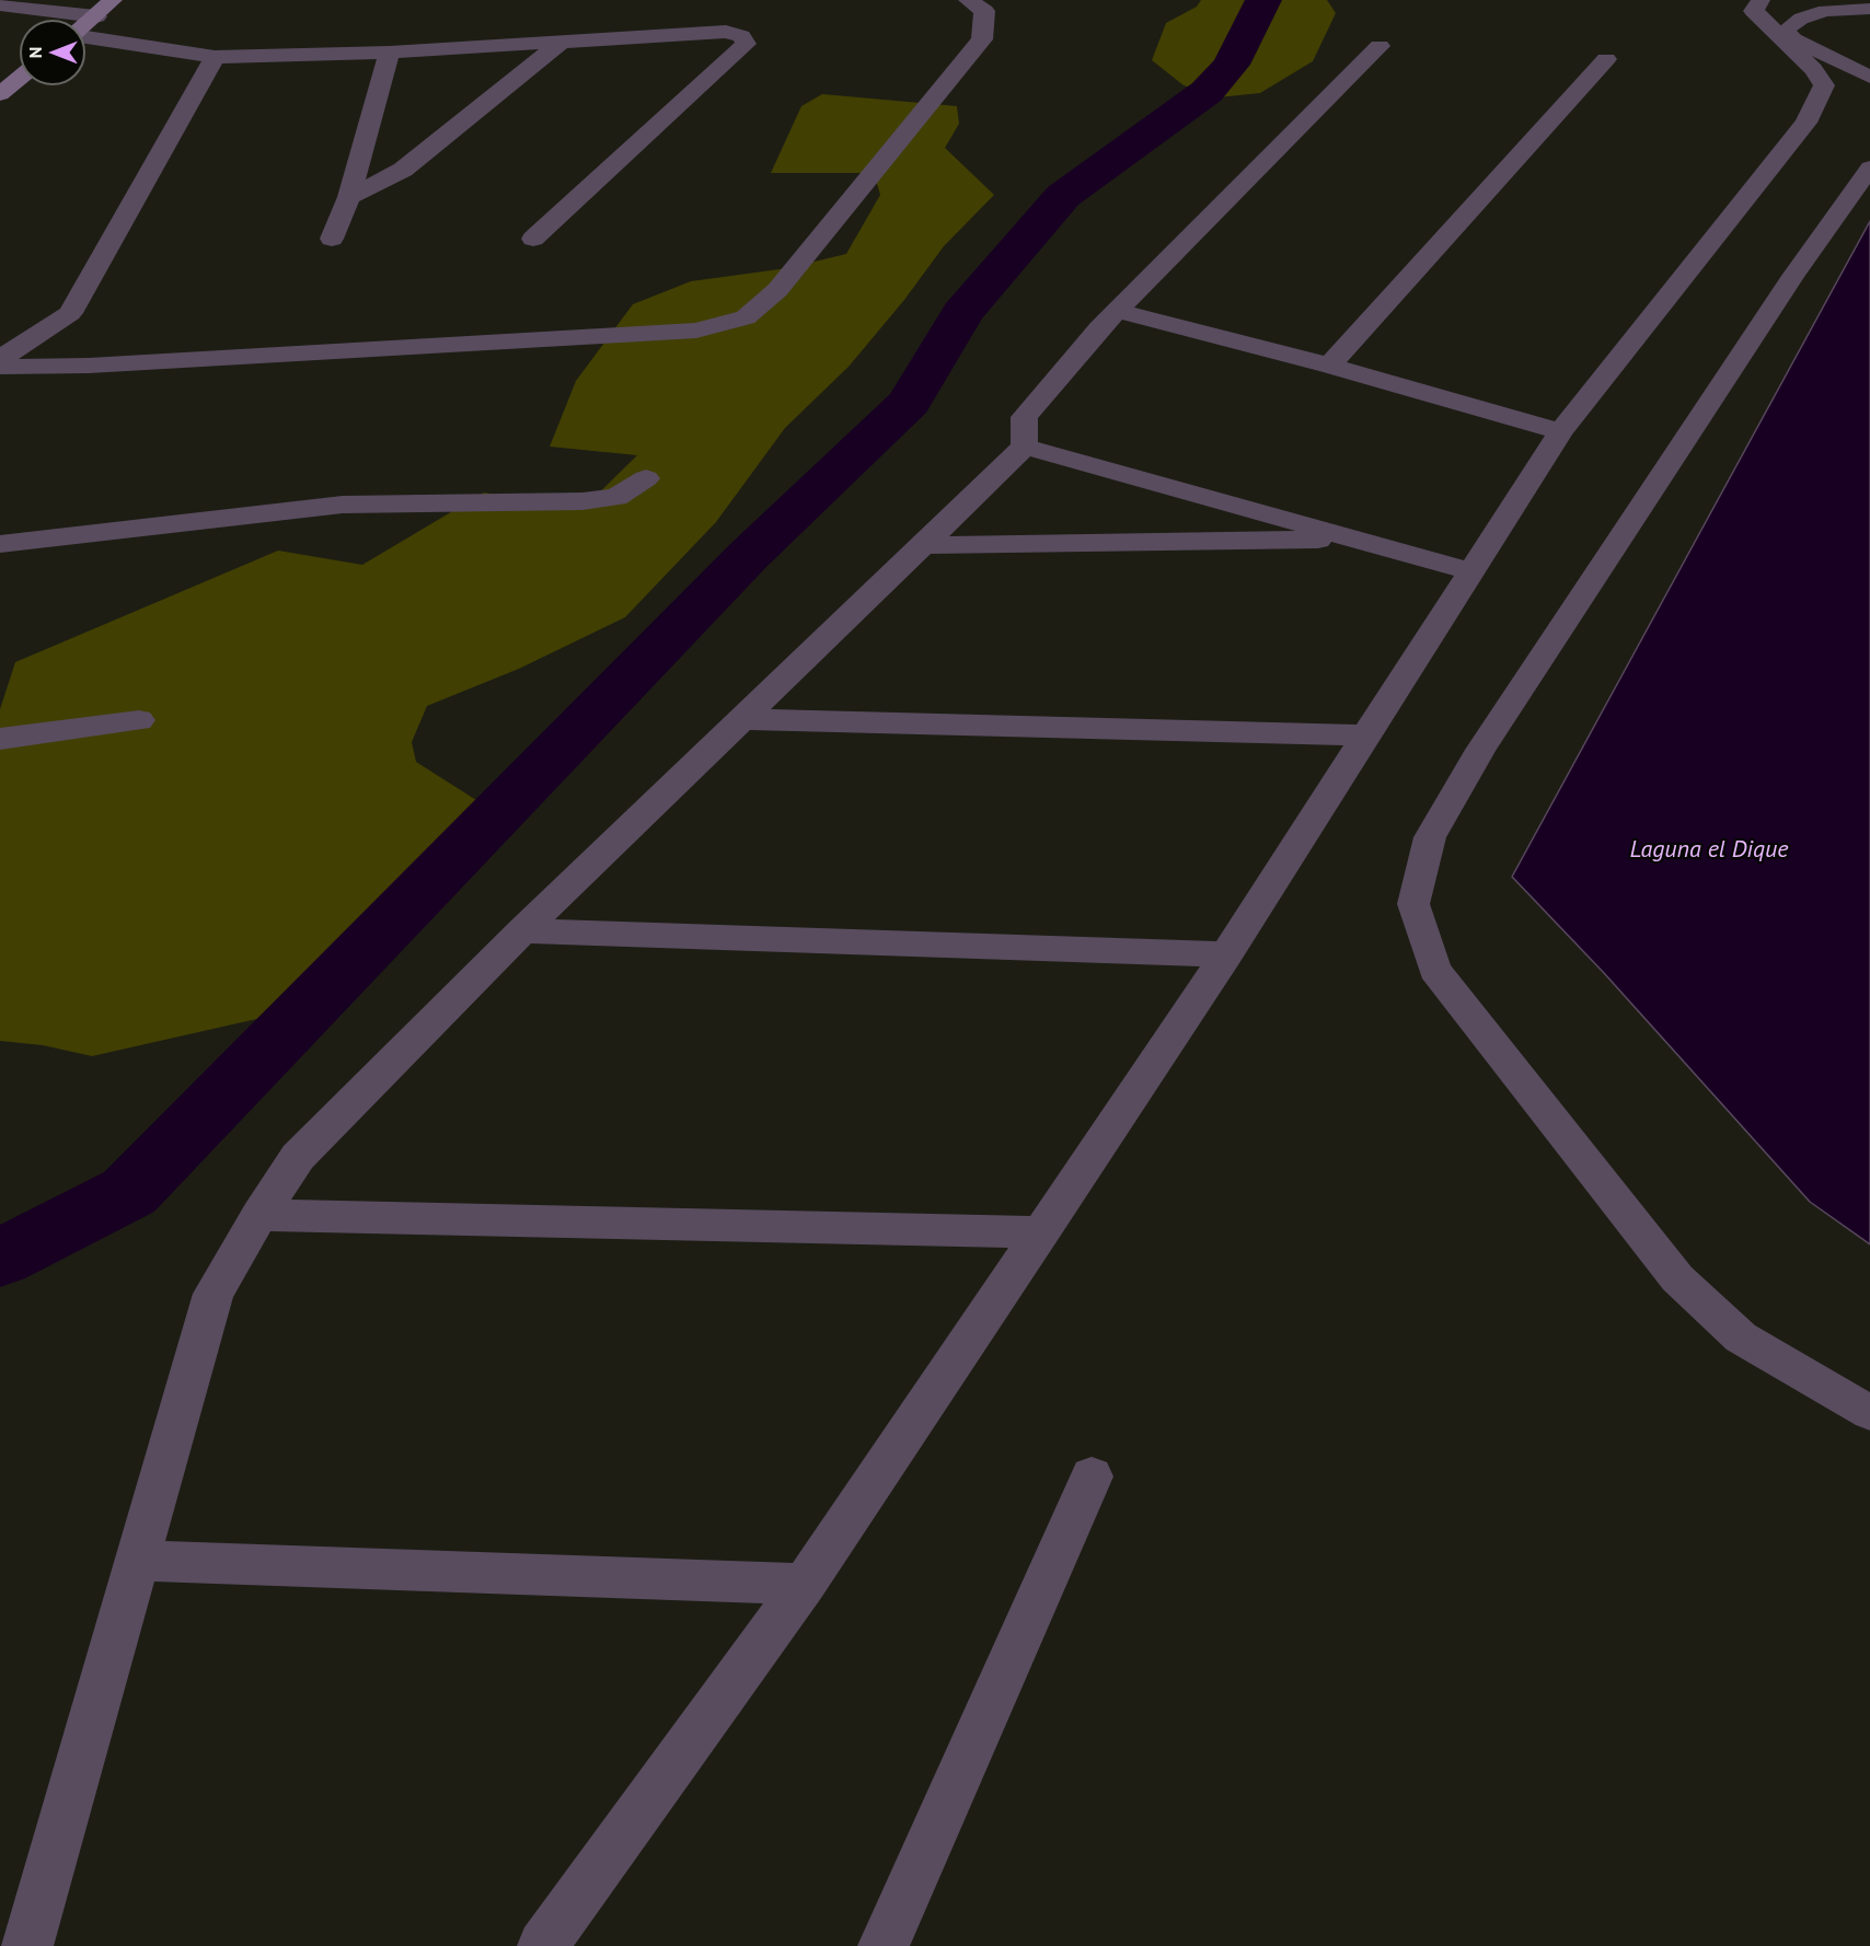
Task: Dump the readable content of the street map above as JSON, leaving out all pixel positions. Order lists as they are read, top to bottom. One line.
{"water":["Laguna el Dique"],"north":"left"}
